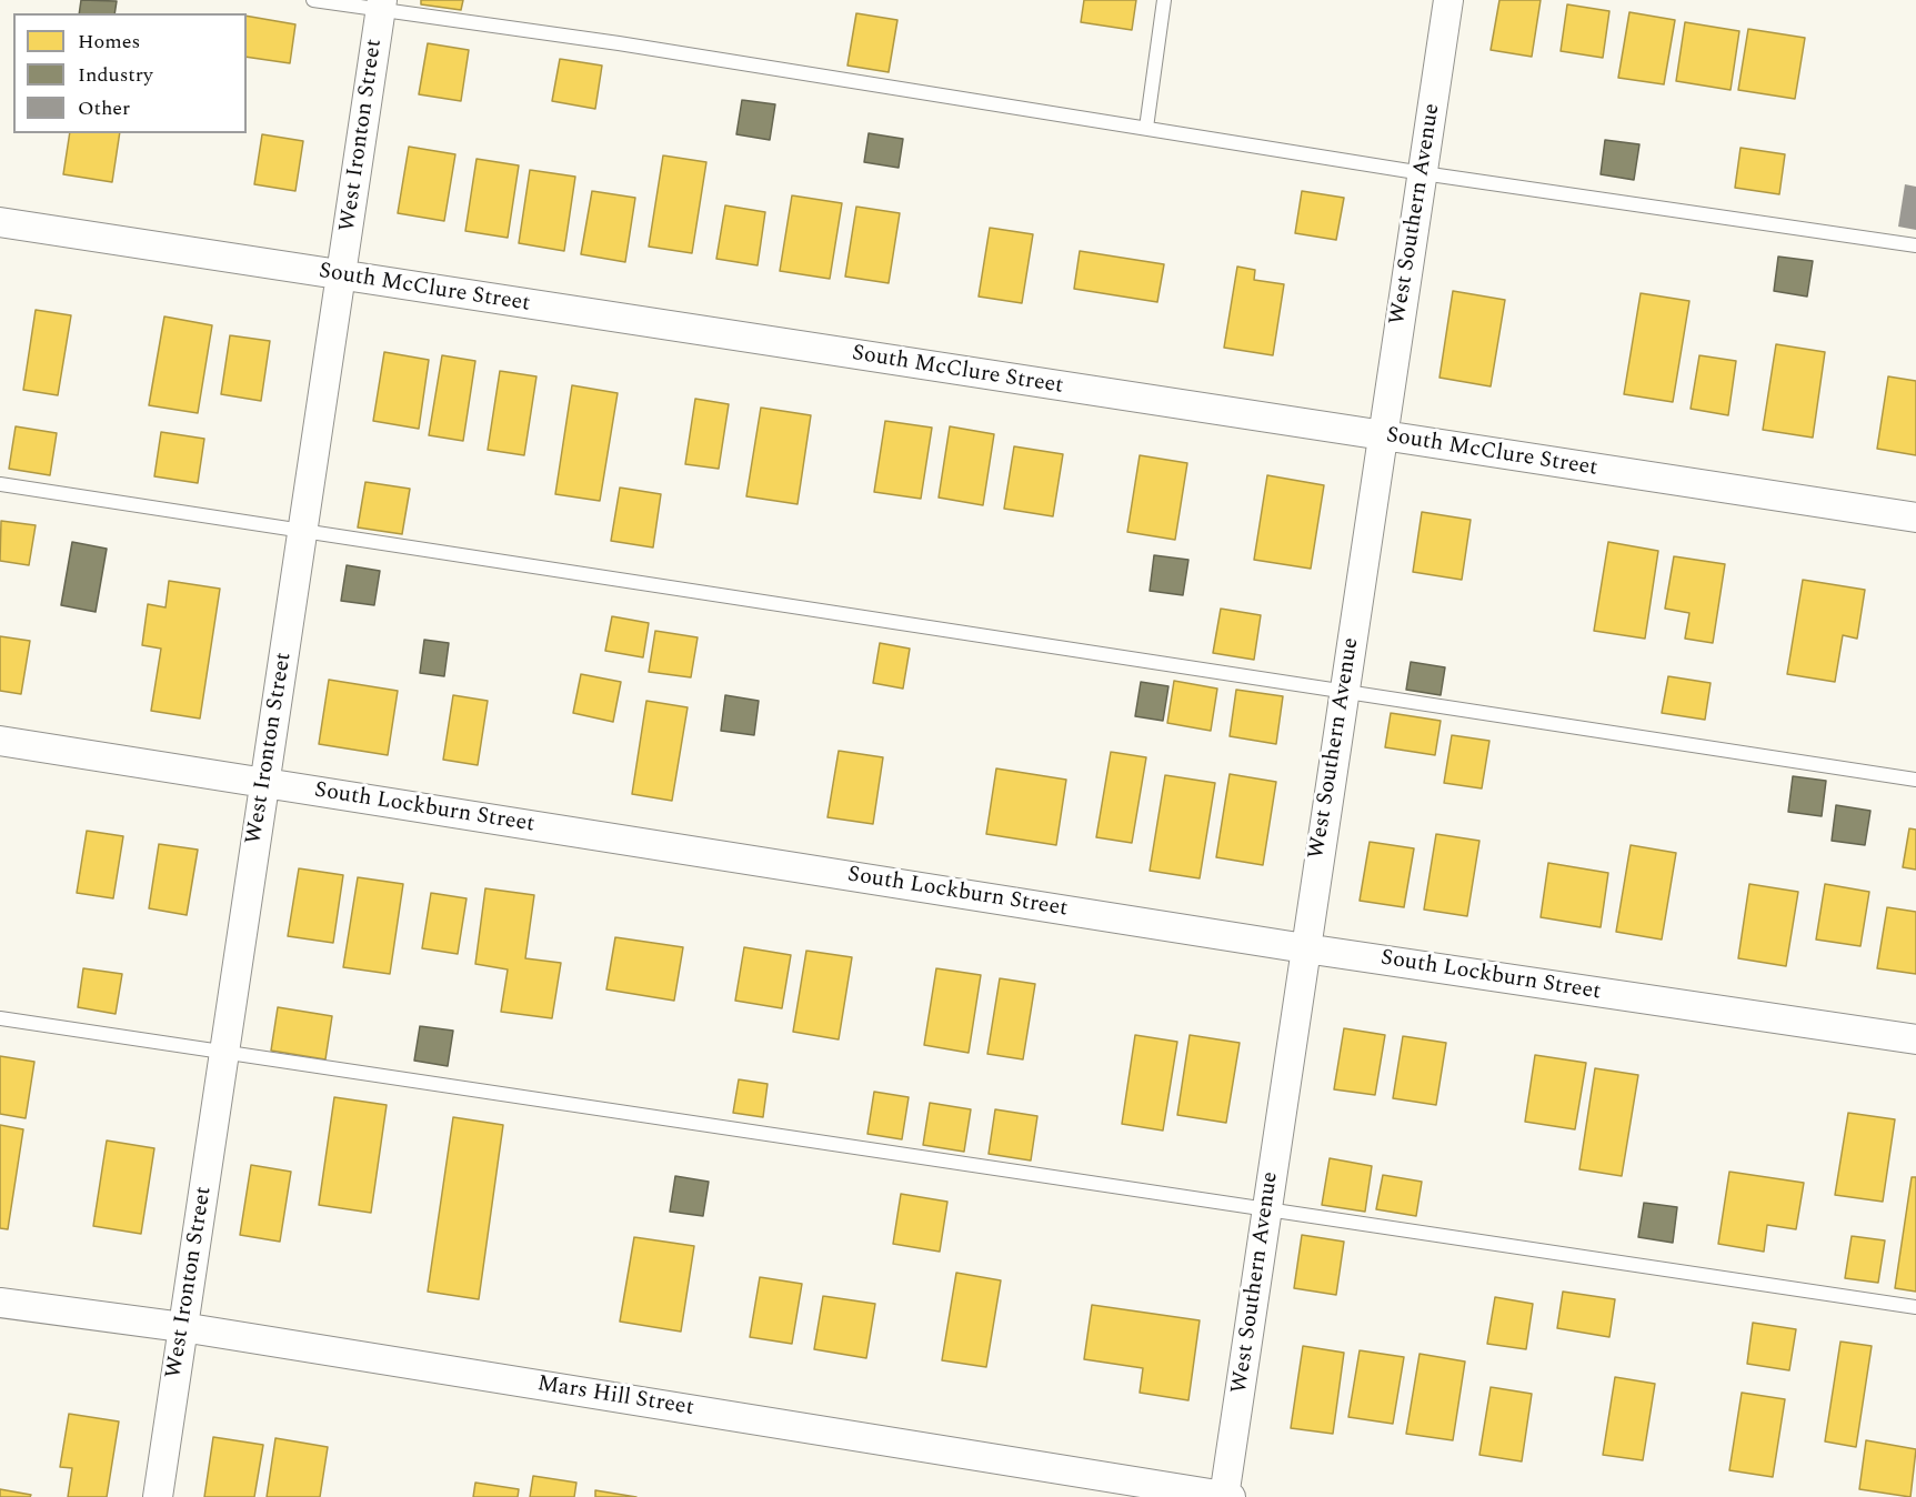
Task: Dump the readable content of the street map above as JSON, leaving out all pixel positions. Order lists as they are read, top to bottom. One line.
{"streets":{"street":["West Ironton Street","West Southern Avenue","South McClure Street","South Lockburn Street","Mars Hill Street"]},"crossings":[["West Ironton Street","South McClure Street"],["West Ironton Street","South Lockburn Street"],["West Ironton Street","Mars Hill Street"],["West Southern Avenue","South McClure Street"],["West Southern Avenue","South Lockburn Street"],["West Southern Avenue","Mars Hill Street"]],"legend":["Homes","Industry","Other"]}
